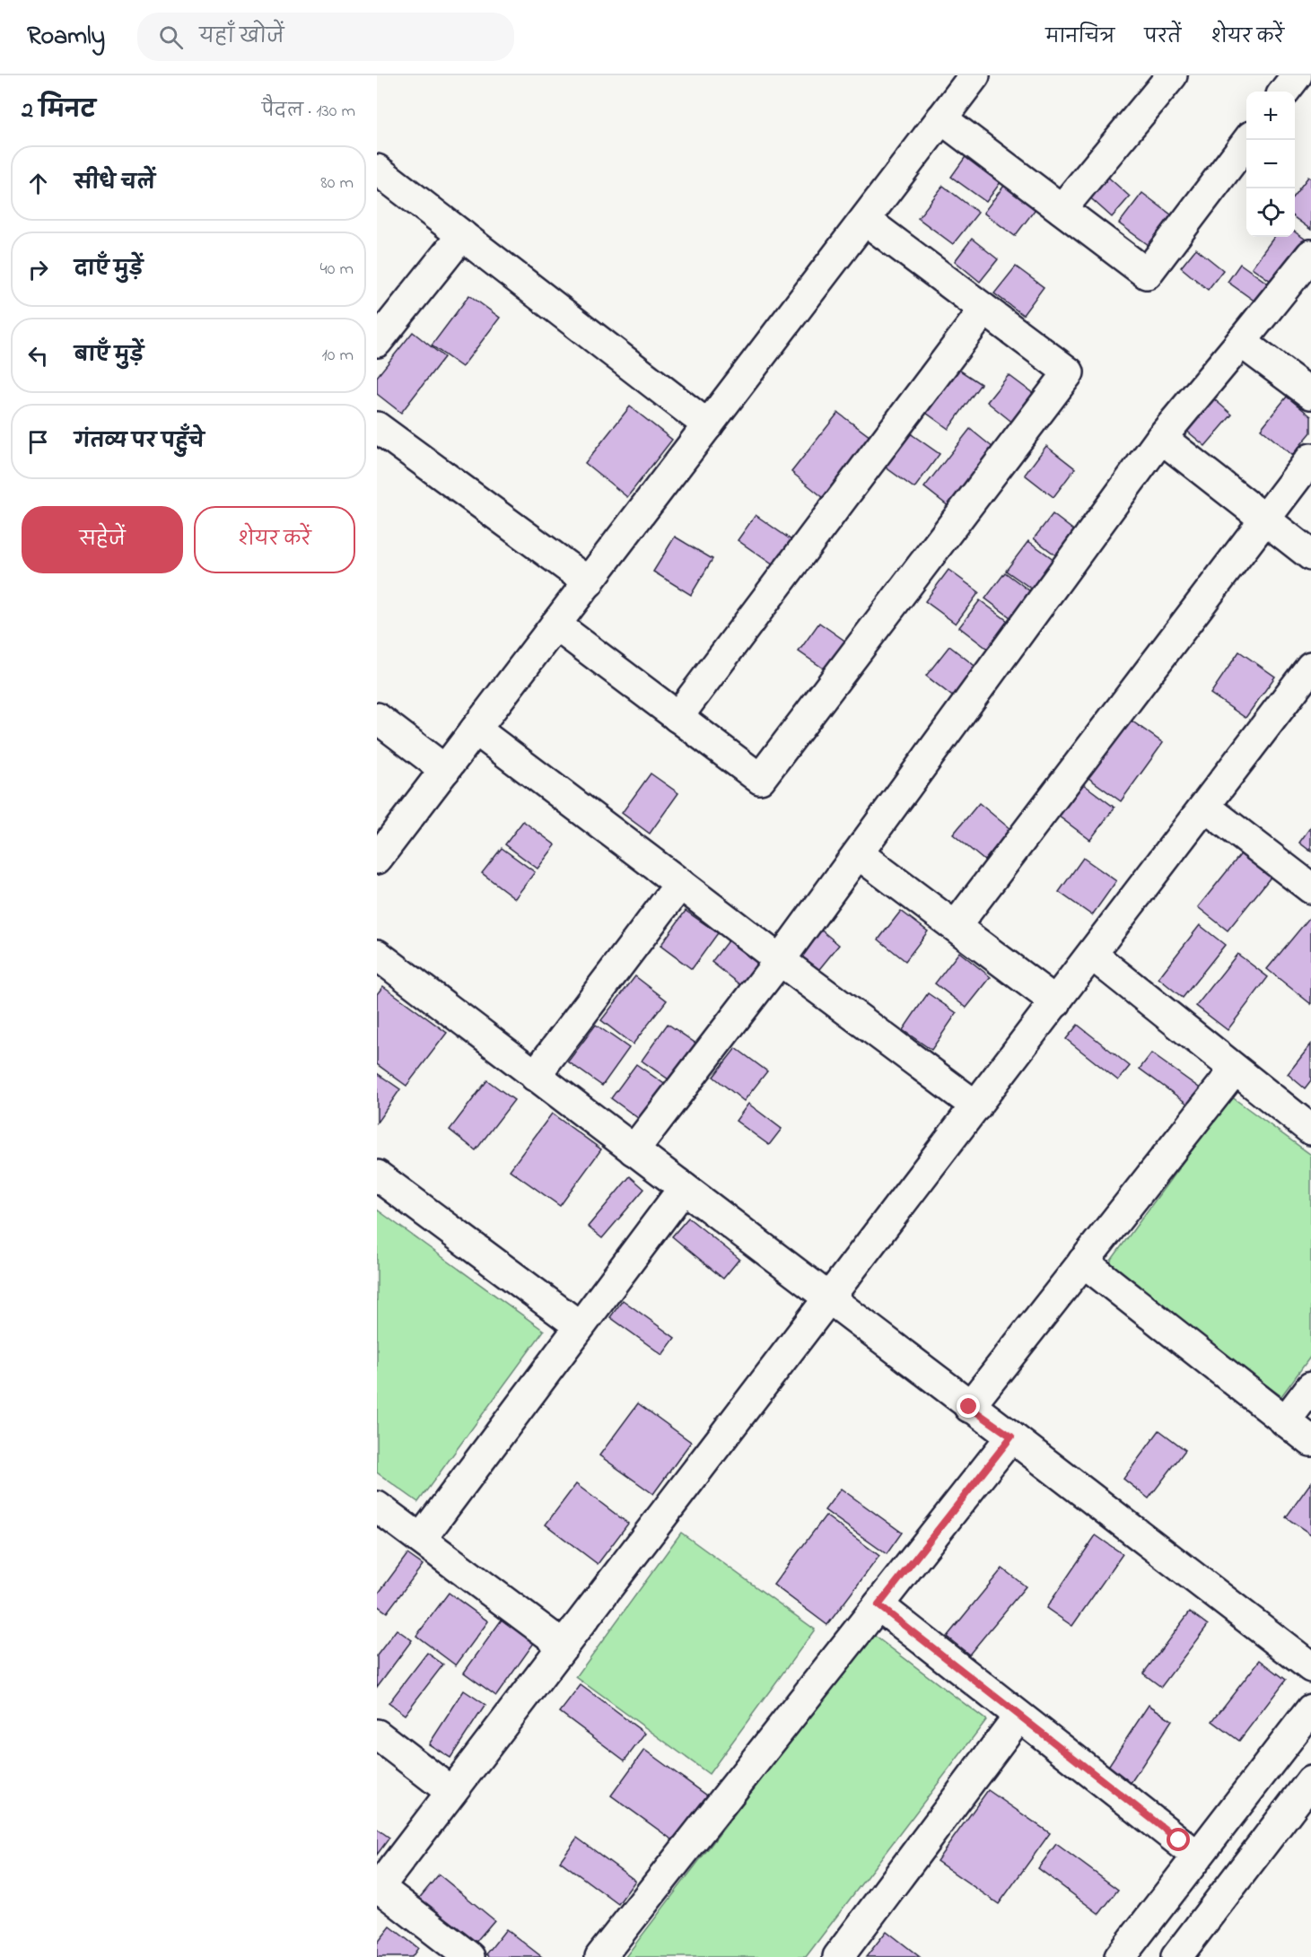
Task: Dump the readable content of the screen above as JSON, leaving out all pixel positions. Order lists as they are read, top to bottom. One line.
{"page":{"header":"Roamly","search":"यहाँ खोजें","nav":["मानचित्र","परतें","शेयर करें"],"heading":["2 मिनट","पैदल · 130 m"],"map_buttons":["+","−"],"list":[["सीधे चलें","80 m"],["दाएँ मुड़ें","40 m"],["बाएँ मुड़ें","10 m"],"गंतव्य पर पहुँचे"],"buttons":["सहेजें","शेयर करें"]}}
